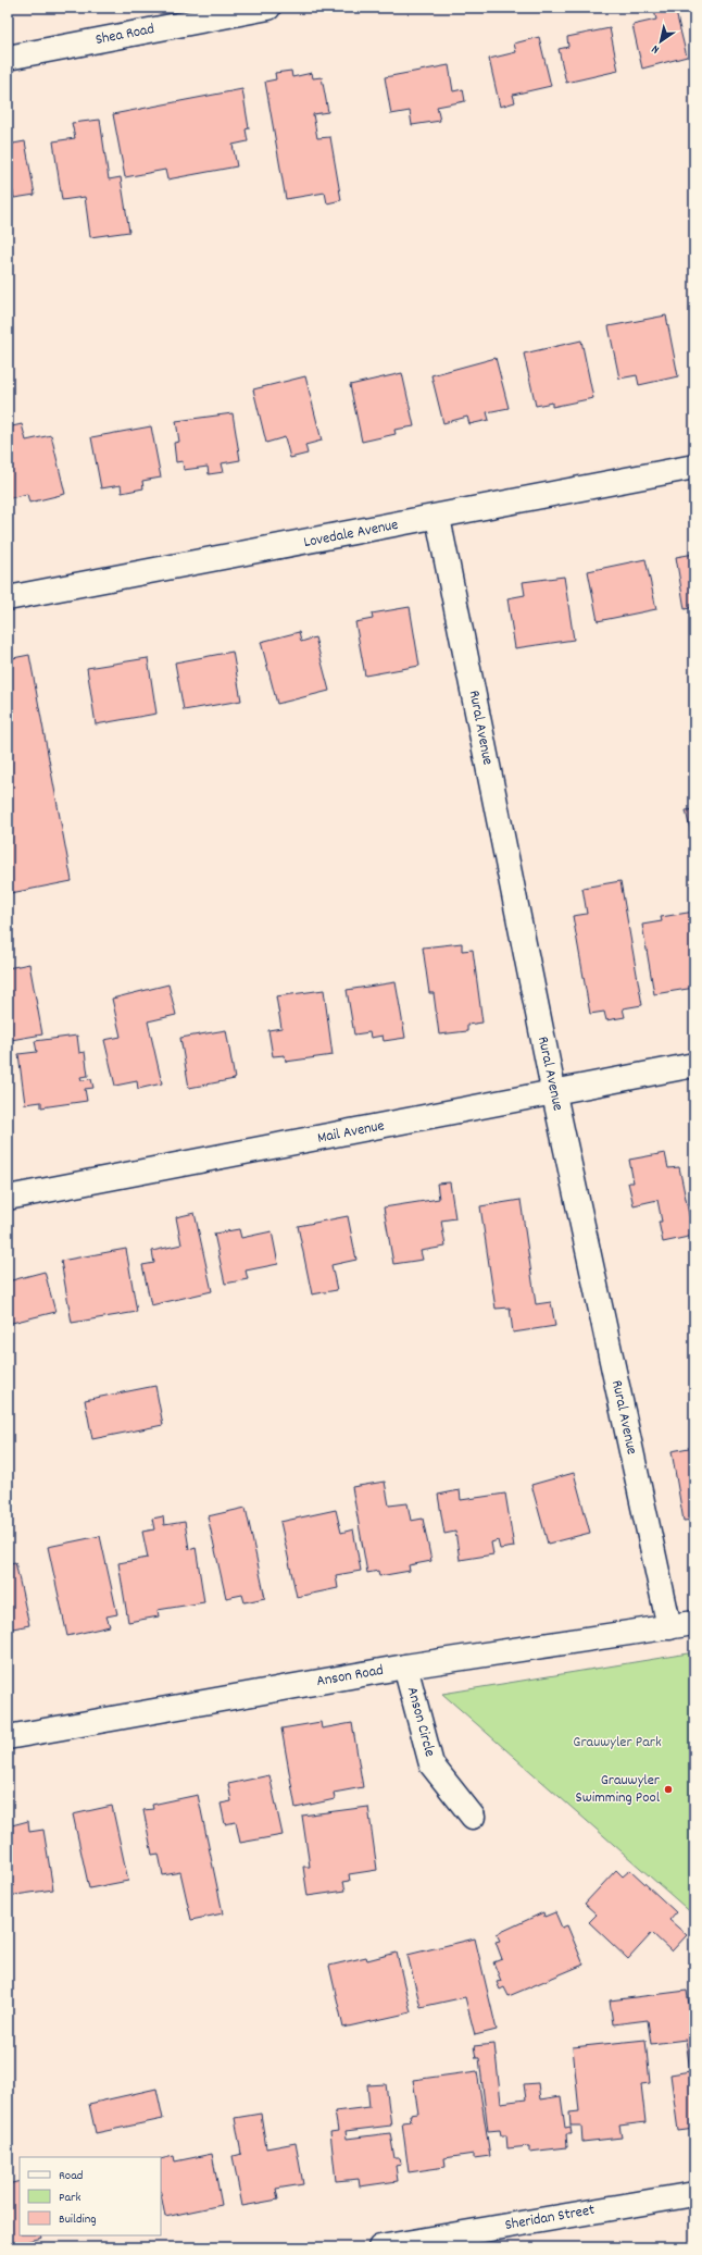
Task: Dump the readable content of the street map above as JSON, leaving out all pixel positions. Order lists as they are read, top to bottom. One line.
{"streets":{"street":["Shea Road","Lovedale Avenue","Rural Avenue","Mail Avenue","Anson Road","Anson Circle","Sheridan Street"]},"crossings":[["Lovedale Avenue","Rural Avenue"],["Rural Avenue","Mail Avenue"],["Rural Avenue","Anson Road"],["Anson Road","Anson Circle"]],"parks":["Grauwyler Park"],"places":["Grauwyler Swimming Pool"],"legend":["Road","Park","Building"],"north":"bottom left"}
